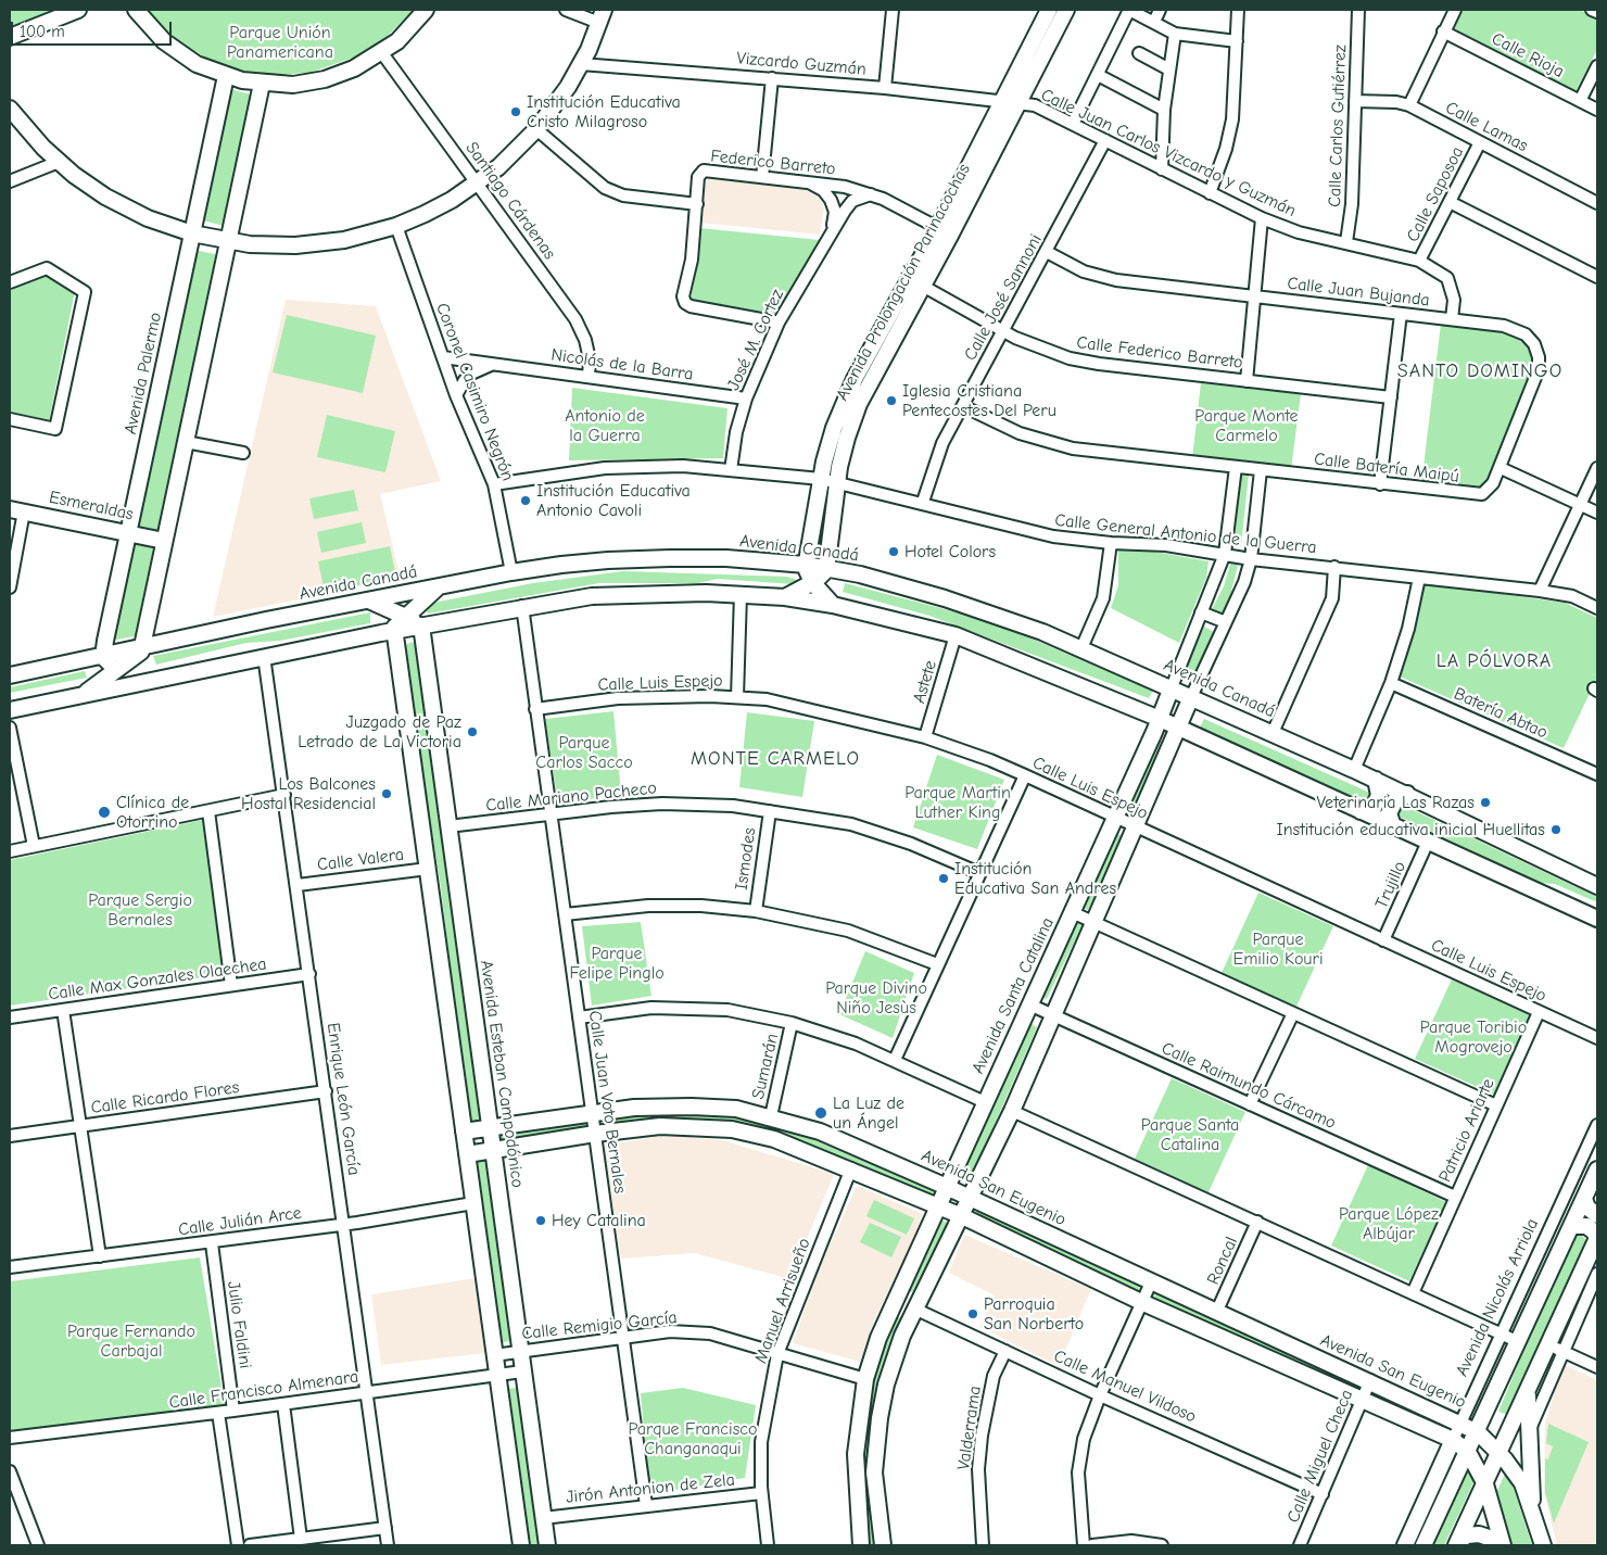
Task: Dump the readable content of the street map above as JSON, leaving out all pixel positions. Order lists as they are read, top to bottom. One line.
{"streets":{"street":["Calle Rioja","Vizcardo Guzmán","Calle Carlos Gutiérrez","Calle Lamas","Calle Juan Carlos Vizcardo y Guzmán","Federico Barreto","Calle Saposoa","Santiago Cárdenas","Avenida Prolongación Parinacochas","Calle Juan Bujanda","Calle José Sannoni","José M. Cortez","Calle Federico Barreto","Nicolás de la Barra","Avenida Palermo","Coronel Casimiro Negrón","Calle Batería Maipú","Esmeraldas","Calle General Antonio de la Guerra","Avenida Canadá","Astete","Calle Luis Espejo","Batería Abtao","Calle Mariano Pacheco","Ismodes","Calle Valera","Trujillo","Calle Max Gonzales Olaechea","Avenida Santa Catalina","Sumarán","Avenida Esteban Campodónico","Calle Raimundo Cárcamo","Calle Ricardo Flores","Enrique León García","Calle Juan Voto Bernales","Patricio Ariarte","Avenida San Eugenio","Calle Julián Arce","Roncal","Avenida Nicolás Arriola","Manuel Arrisueño","Julio Faldini","Calle Remigio García","Calle Manuel Vildoso","Calle Francisco Almenara","Valderrama","Calle Miguel Checa","Jirón Antonion de Zela"]},"crossings":[["Vizcardo Guzmán","Calle Juan Carlos Vizcardo y Guzmán"],["Vizcardo Guzmán","Avenida Prolongación Parinacochas"],["Calle Carlos Gutiérrez","Calle Lamas"],["Calle Carlos Gutiérrez","Calle Juan Carlos Vizcardo y Guzmán"],["Calle Lamas","Calle Saposoa"],["Calle Juan Carlos Vizcardo y Guzmán","Calle Saposoa"],["Calle Juan Carlos Vizcardo y Guzmán","Avenida Prolongación Parinacochas"],["Calle Juan Carlos Vizcardo y Guzmán","Calle Juan Bujanda"],["Calle Juan Carlos Vizcardo y Guzmán","Calle José Sannoni"],["Federico Barreto","Avenida Prolongación Parinacochas"],["Federico Barreto","José M. Cortez"],["Santiago Cárdenas","Nicolás de la Barra"],["Avenida Prolongación Parinacochas","Calle Federico Barreto"],["Avenida Prolongación Parinacochas","Calle General Antonio de la Guerra"],["Avenida Prolongación Parinacochas","Avenida Canadá"],["Calle Juan Bujanda","Calle José Sannoni"],["Calle Juan Bujanda","Calle Batería Maipú"],["Calle José Sannoni","Calle Federico Barreto"],["Calle José Sannoni","Calle Batería Maipú"],["Calle José Sannoni","Calle General Antonio de la Guerra"],["José M. Cortez","Nicolás de la Barra"],["Nicolás de la Barra","Coronel Casimiro Negrón"],["Avenida Palermo","Esmeraldas"],["Avenida Palermo","Avenida Canadá"],["Coronel Casimiro Negrón","Avenida Canadá"],["Calle Batería Maipú","Avenida Santa Catalina"],["Calle General Antonio de la Guerra","Avenida Santa Catalina"],["Avenida Canadá","Avenida Santa Catalina"],["Astete","Calle Luis Espejo"],["Calle Luis Espejo","Trujillo"],["Calle Luis Espejo","Avenida Santa Catalina"],["Calle Luis Espejo","Calle Juan Voto Bernales"],["Calle Luis Espejo","Patricio Ariarte"],["Calle Mariano Pacheco","Ismodes"],["Calle Mariano Pacheco","Avenida Esteban Campodónico"],["Calle Mariano Pacheco","Calle Juan Voto Bernales"],["Calle Valera","Enrique León García"],["Calle Max Gonzales Olaechea","Enrique León García"],["Avenida Santa Catalina","Calle Raimundo Cárcamo"],["Avenida Santa Catalina","Avenida San Eugenio"],["Avenida Santa Catalina","Calle Remigio García"],["Sumarán","Avenida San Eugenio"],["Avenida Esteban Campodónico","Avenida San Eugenio"],["Avenida Esteban Campodónico","Calle Remigio García"],["Avenida Esteban Campodónico","Calle Francisco Almenara"],["Avenida Esteban Campodónico","Jirón Antonion de Zela"],["Calle Raimundo Cárcamo","Patricio Ariarte"],["Calle Ricardo Flores","Enrique León García"],["Enrique León García","Calle Julián Arce"],["Enrique León García","Calle Francisco Almenara"],["Calle Juan Voto Bernales","Avenida San Eugenio"],["Calle Juan Voto Bernales","Calle Remigio García"],["Calle Juan Voto Bernales","Jirón Antonion de Zela"],["Avenida San Eugenio","Roncal"],["Avenida San Eugenio","Avenida Nicolás Arriola"],["Avenida San Eugenio","Calle Miguel Checa"],["Calle Julián Arce","Julio Faldini"],["Manuel Arrisueño","Calle Remigio García"],["Manuel Arrisueño","Jirón Antonion de Zela"],["Julio Faldini","Calle Francisco Almenara"],["Calle Manuel Vildoso","Valderrama"],["Calle Manuel Vildoso","Calle Miguel Checa"]],"districts":["SANTO DOMINGO","LA PÓLVORA","MONTE CARMELO"],"parks":["Parque Unión Panamericana","Antonio de la Guerra","Parque Monte Carmelo","Parque Carlos Sacco","Parque Martin Luther King","Parque Sergio Bernales","Parque Emilio Kouri","Parque Felipe Pinglo","Parque Divino Niño Jesùs","Parque Toribio Mogrovejo","Parque Santa Catalina","Parque López Albújar","Parque Fernando Carbajal","Parque Francisco Changanaqui"],"places":["Institución Educativa Cristo Milagroso","Iglesia Cristiana Pentecostes Del Peru","Institución Educativa Antonio Cavoli","Hotel Colors","Juzgado de Paz Letrado de La Victoria","Los Balcones Hostal Residencial","Veterinaria Las Razas","Clínica de Otorrino","Institución educativa inicial Huellitas","Institución Educativa San Andres","La Luz de un Ángel","Hey Catalina","Parroquia San Norberto"],"scale_bar":"100 m"}
